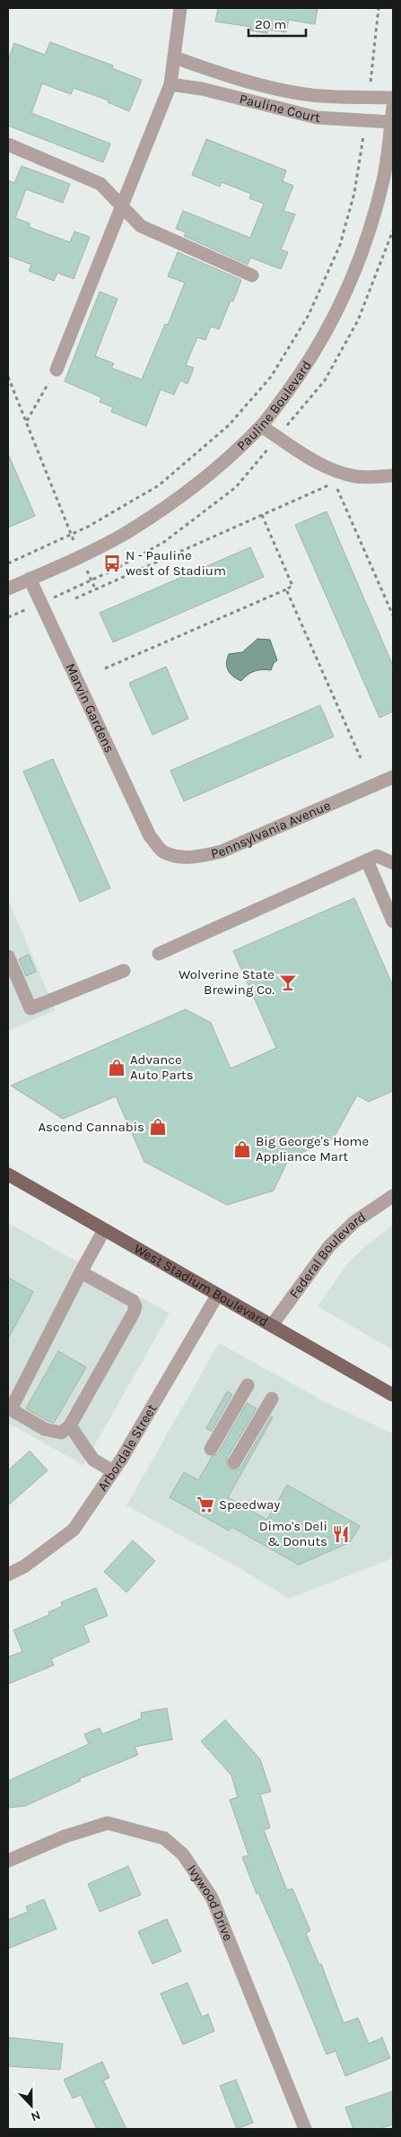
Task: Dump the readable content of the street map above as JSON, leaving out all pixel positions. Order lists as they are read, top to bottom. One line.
{"streets":{"main road":["West Stadium Boulevard"],"street":["Pauline Court","Pauline Boulevard","Marvin Gardens","Pennsylvania Avenue","Federal Boulevard","Arbordale Street","Ivywood Drive"]},"crossings":[["Pauline Court","Pauline Boulevard"],["Pauline Boulevard","Marvin Gardens"],["Marvin Gardens","Pennsylvania Avenue"],["Federal Boulevard","West Stadium Boulevard"],["West Stadium Boulevard","Arbordale Street"]],"places":{"bus stop":["N - Pauline west of Stadium"],"bar":["Wolverine State Brewing Co."],"shop":["Advance Auto Parts","Ascend Cannabis","Big George's Home Appliance Mart"],"supermarket":["Speedway"],"restaurant":["Dimo's Deli & Donuts"]},"scale_bar":"20 m","north":"bottom"}
